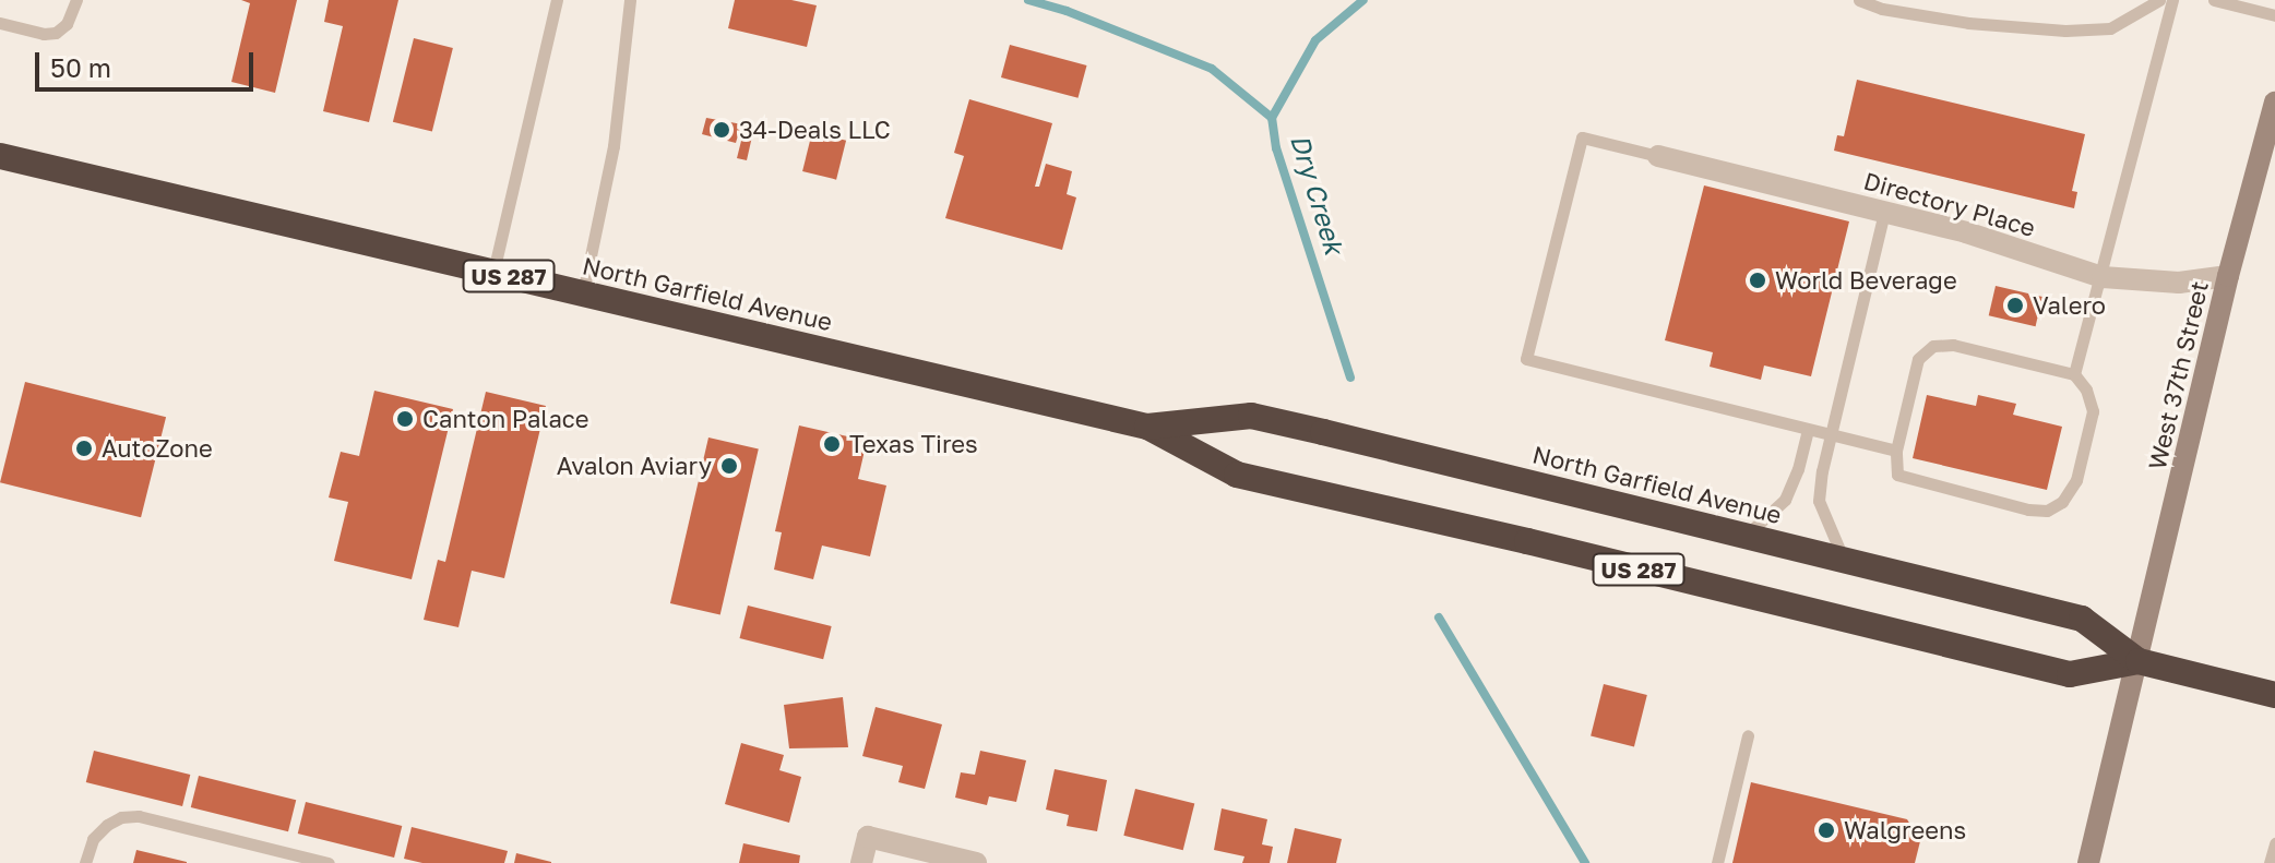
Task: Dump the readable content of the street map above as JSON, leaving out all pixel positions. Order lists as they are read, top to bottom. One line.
{"streets":{"highway":["US 287","North Garfield Avenue"],"street":["Directory Place","West 37th Street"]},"crossings":[["Directory Place","West 37th Street"],["North Garfield Avenue","West 37th Street"]],"water":["Dry Creek"],"places":["34-Deals LLC","World Beverage","Valero","Canton Palace","Texas Tires","AutoZone","Avalon Aviary","Walgreens"],"scale_bar":"50 m"}
